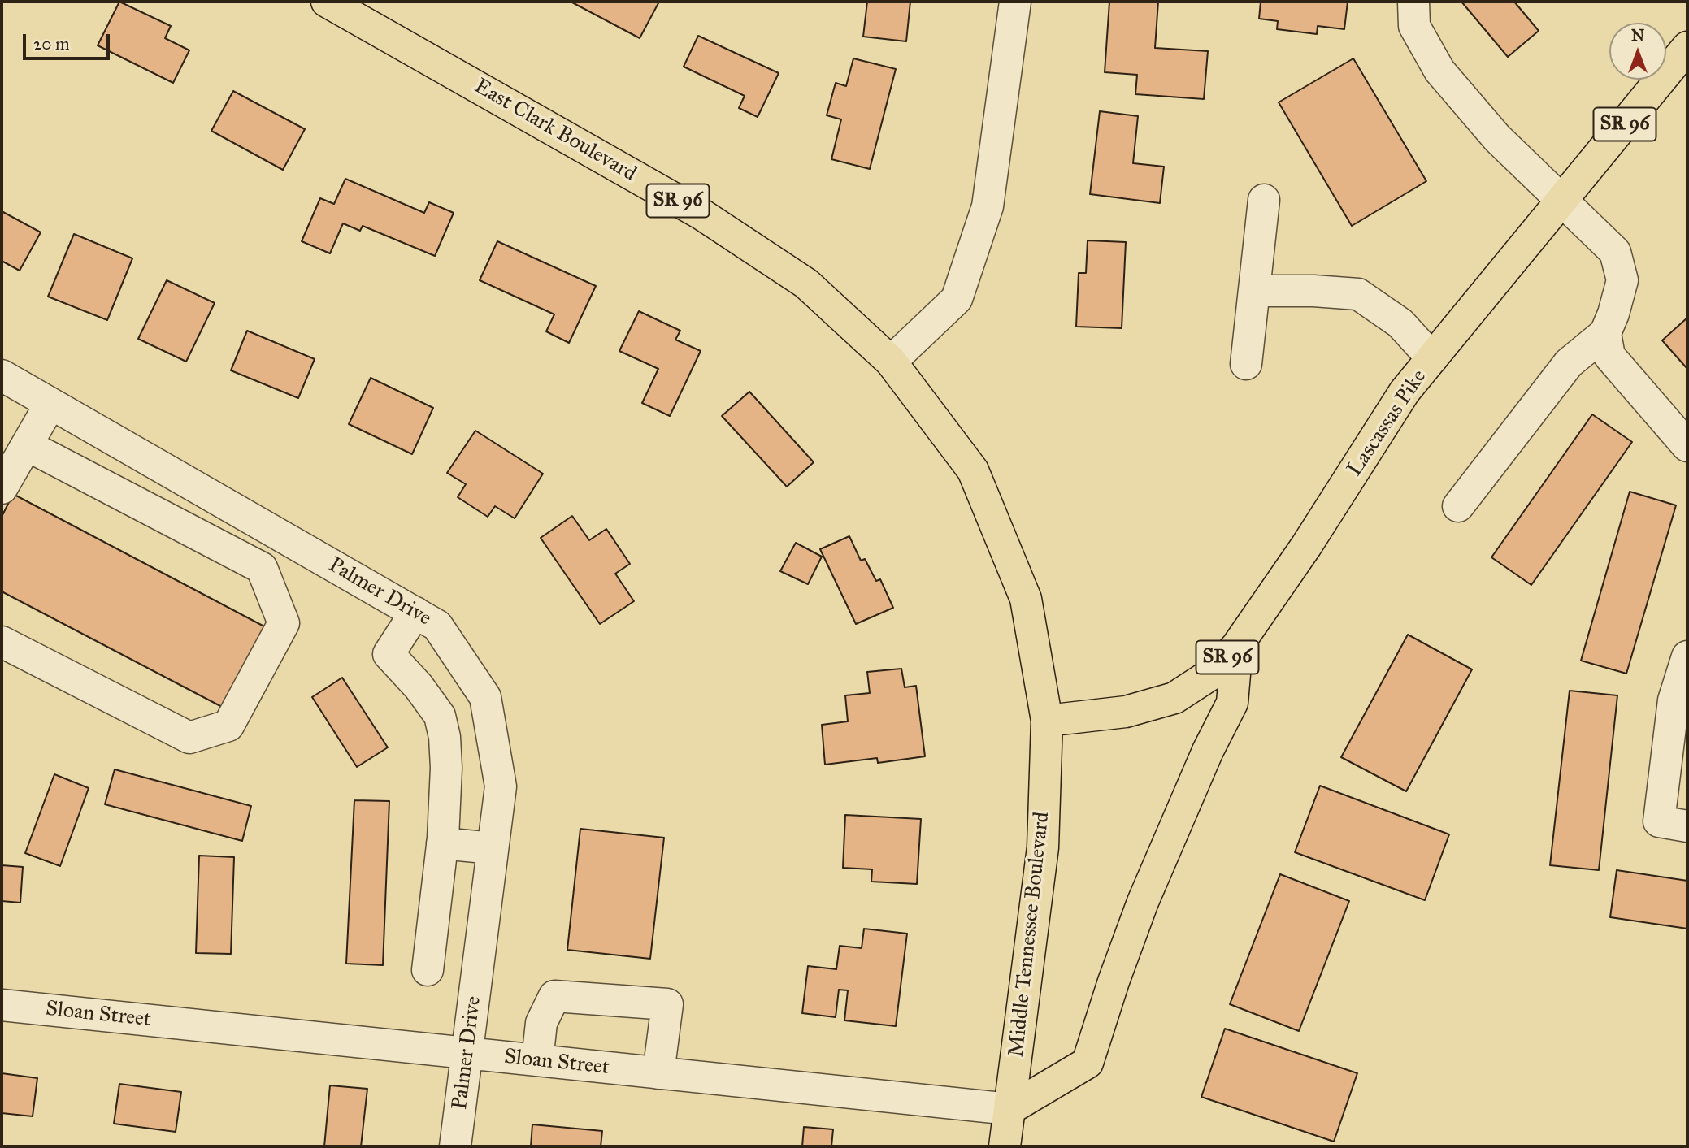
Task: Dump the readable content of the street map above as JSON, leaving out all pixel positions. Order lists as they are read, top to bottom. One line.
{"streets":{"main road":["SR 96","East Clark Boulevard","Lascassas Pike","Middle Tennessee Boulevard"],"street":["Palmer Drive","Sloan Street"]},"crossings":[["East Clark Boulevard","Lascassas Pike"],["East Clark Boulevard","Middle Tennessee Boulevard"],["Lascassas Pike","Middle Tennessee Boulevard"],["Palmer Drive","Sloan Street"],["Middle Tennessee Boulevard","Sloan Street"]],"scale_bar":"20 m","north":"top"}
